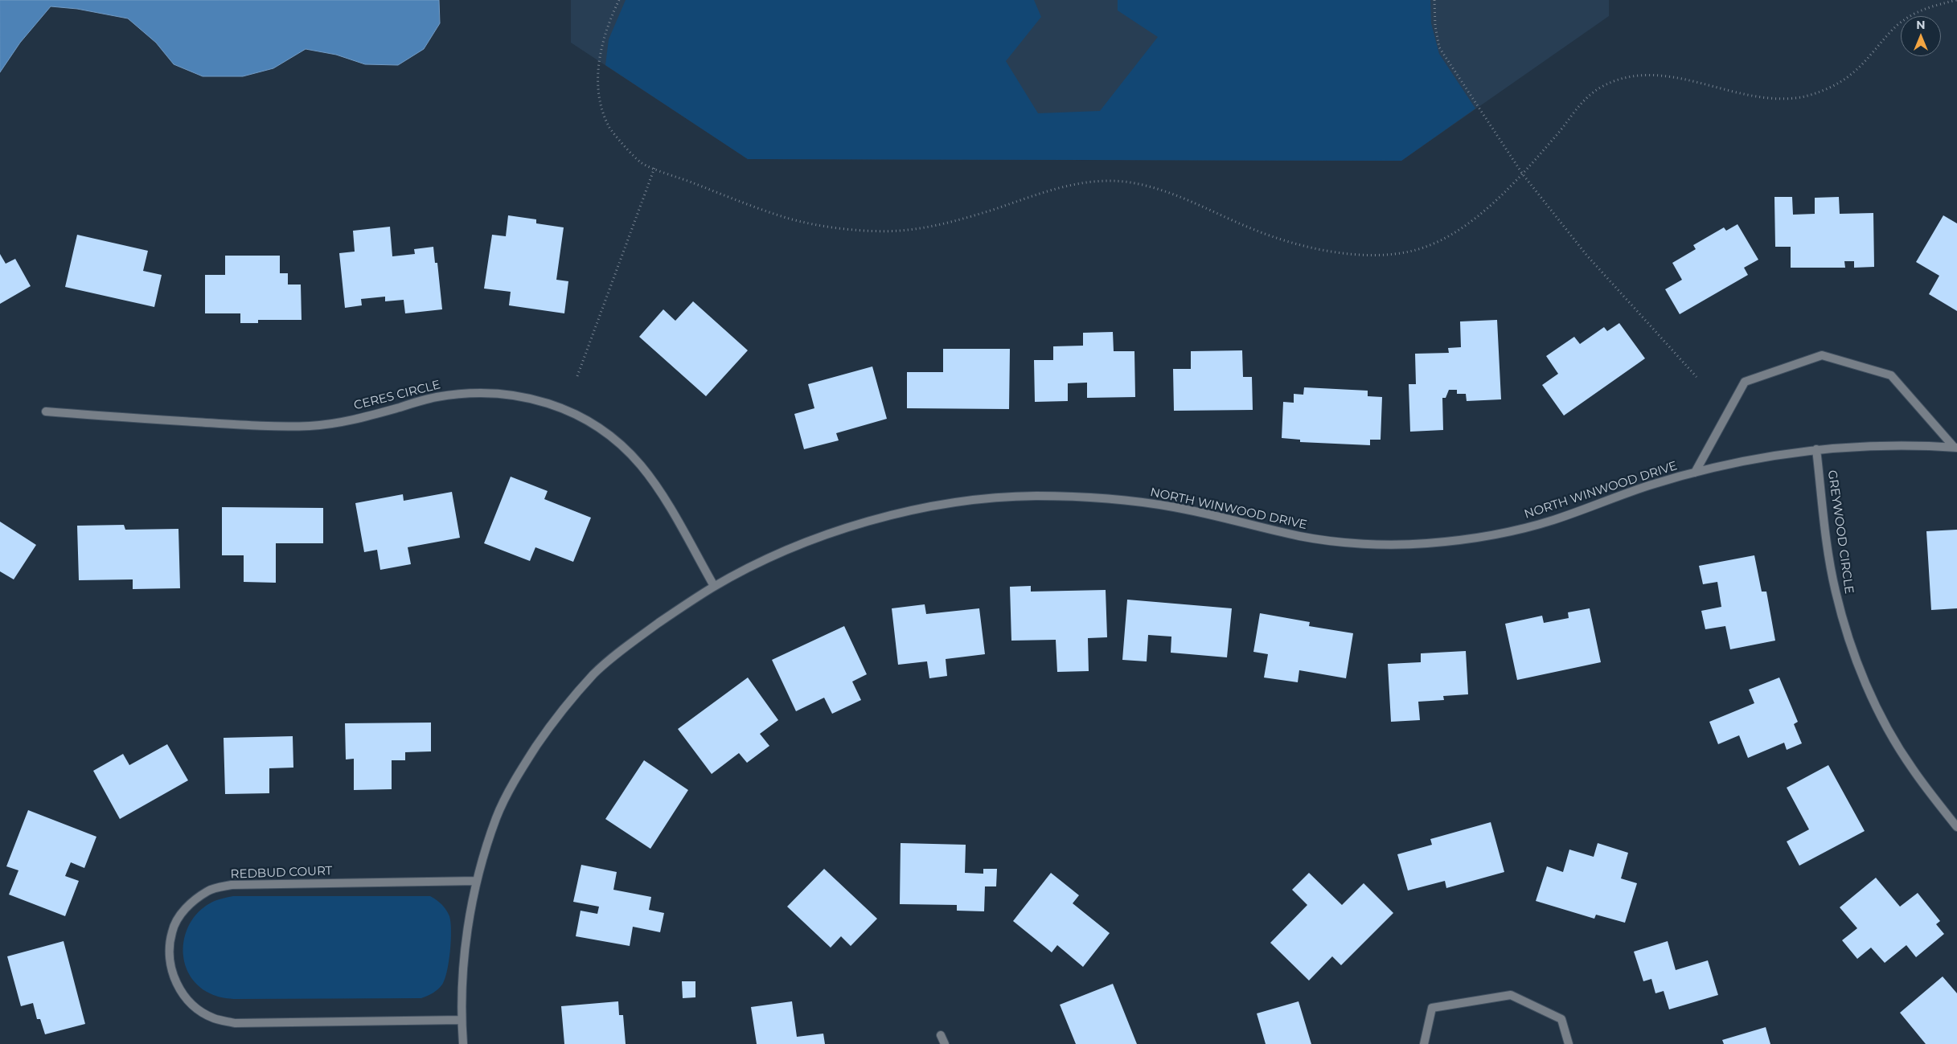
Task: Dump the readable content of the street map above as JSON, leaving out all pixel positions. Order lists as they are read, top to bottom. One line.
{"streets":{"street":["CERES CIRCLE","NORTH WINWOOD DRIVE","GREYWOOD CIRCLE","REDBUD COURT"]},"crossings":[["CERES CIRCLE","NORTH WINWOOD DRIVE"],["NORTH WINWOOD DRIVE","GREYWOOD CIRCLE"],["NORTH WINWOOD DRIVE","REDBUD COURT"]],"north":"top"}
